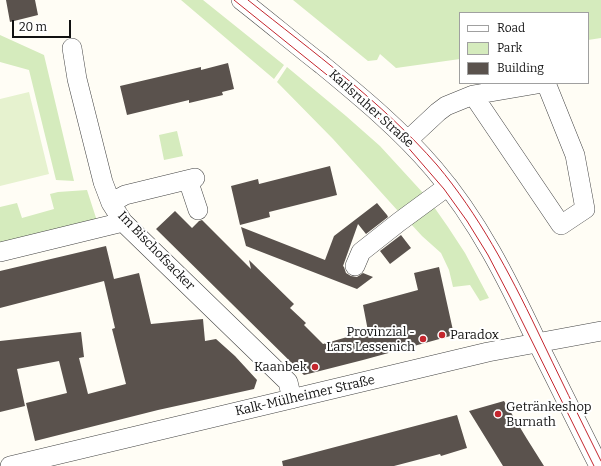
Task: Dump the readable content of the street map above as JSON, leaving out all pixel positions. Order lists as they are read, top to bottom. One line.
{"streets":{"street":["Karlsruher Straße","Im Bischofsacker","Kalk-Mülheimer Straße"]},"crossings":[["Karlsruher Straße","Kalk-Mülheimer Straße"],["Im Bischofsacker","Kalk-Mülheimer Straße"]],"places":["Paradox","Provinzial - Lars Lessenich","Kaanbek","Getränkeshop Burnath"],"legend":["Road","Park","Building"],"scale_bar":"20 m"}
